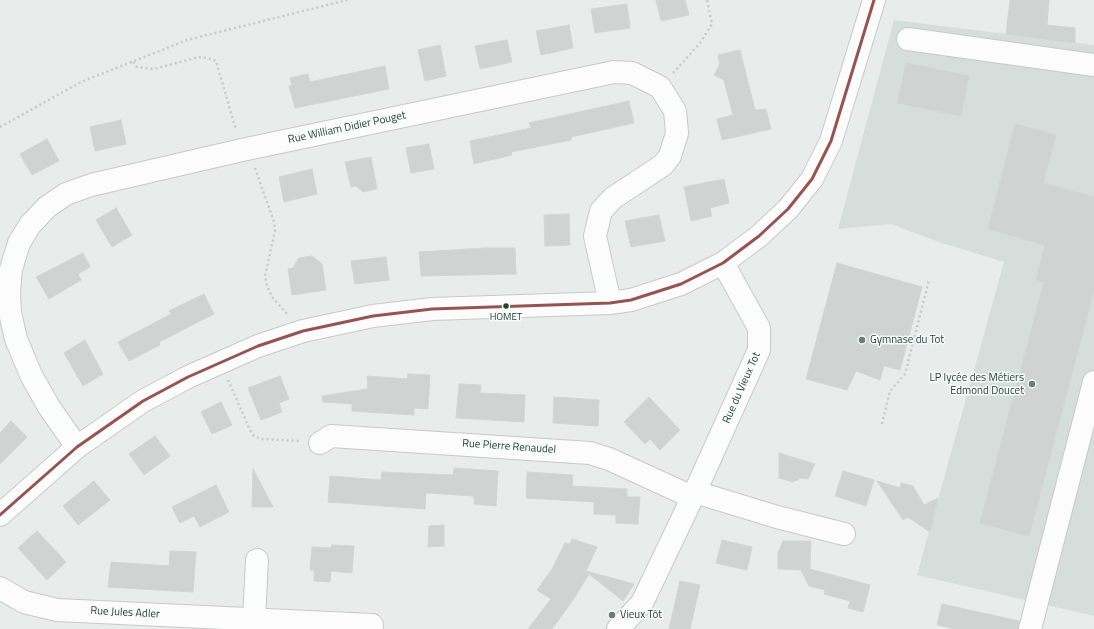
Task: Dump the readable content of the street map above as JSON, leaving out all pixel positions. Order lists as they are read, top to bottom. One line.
{"streets":{"street":["Rue William Didier Pouget","Rue du Vieux Tot","Rue Pierre Renaudel","Rue Jules Adler"]},"crossings":[["Rue du Vieux Tot","Rue Pierre Renaudel"]],"places":["HOMET","Gymnase du Tot","LP lycée des Métiers Edmond Doucet","Vieux Tôt"]}
